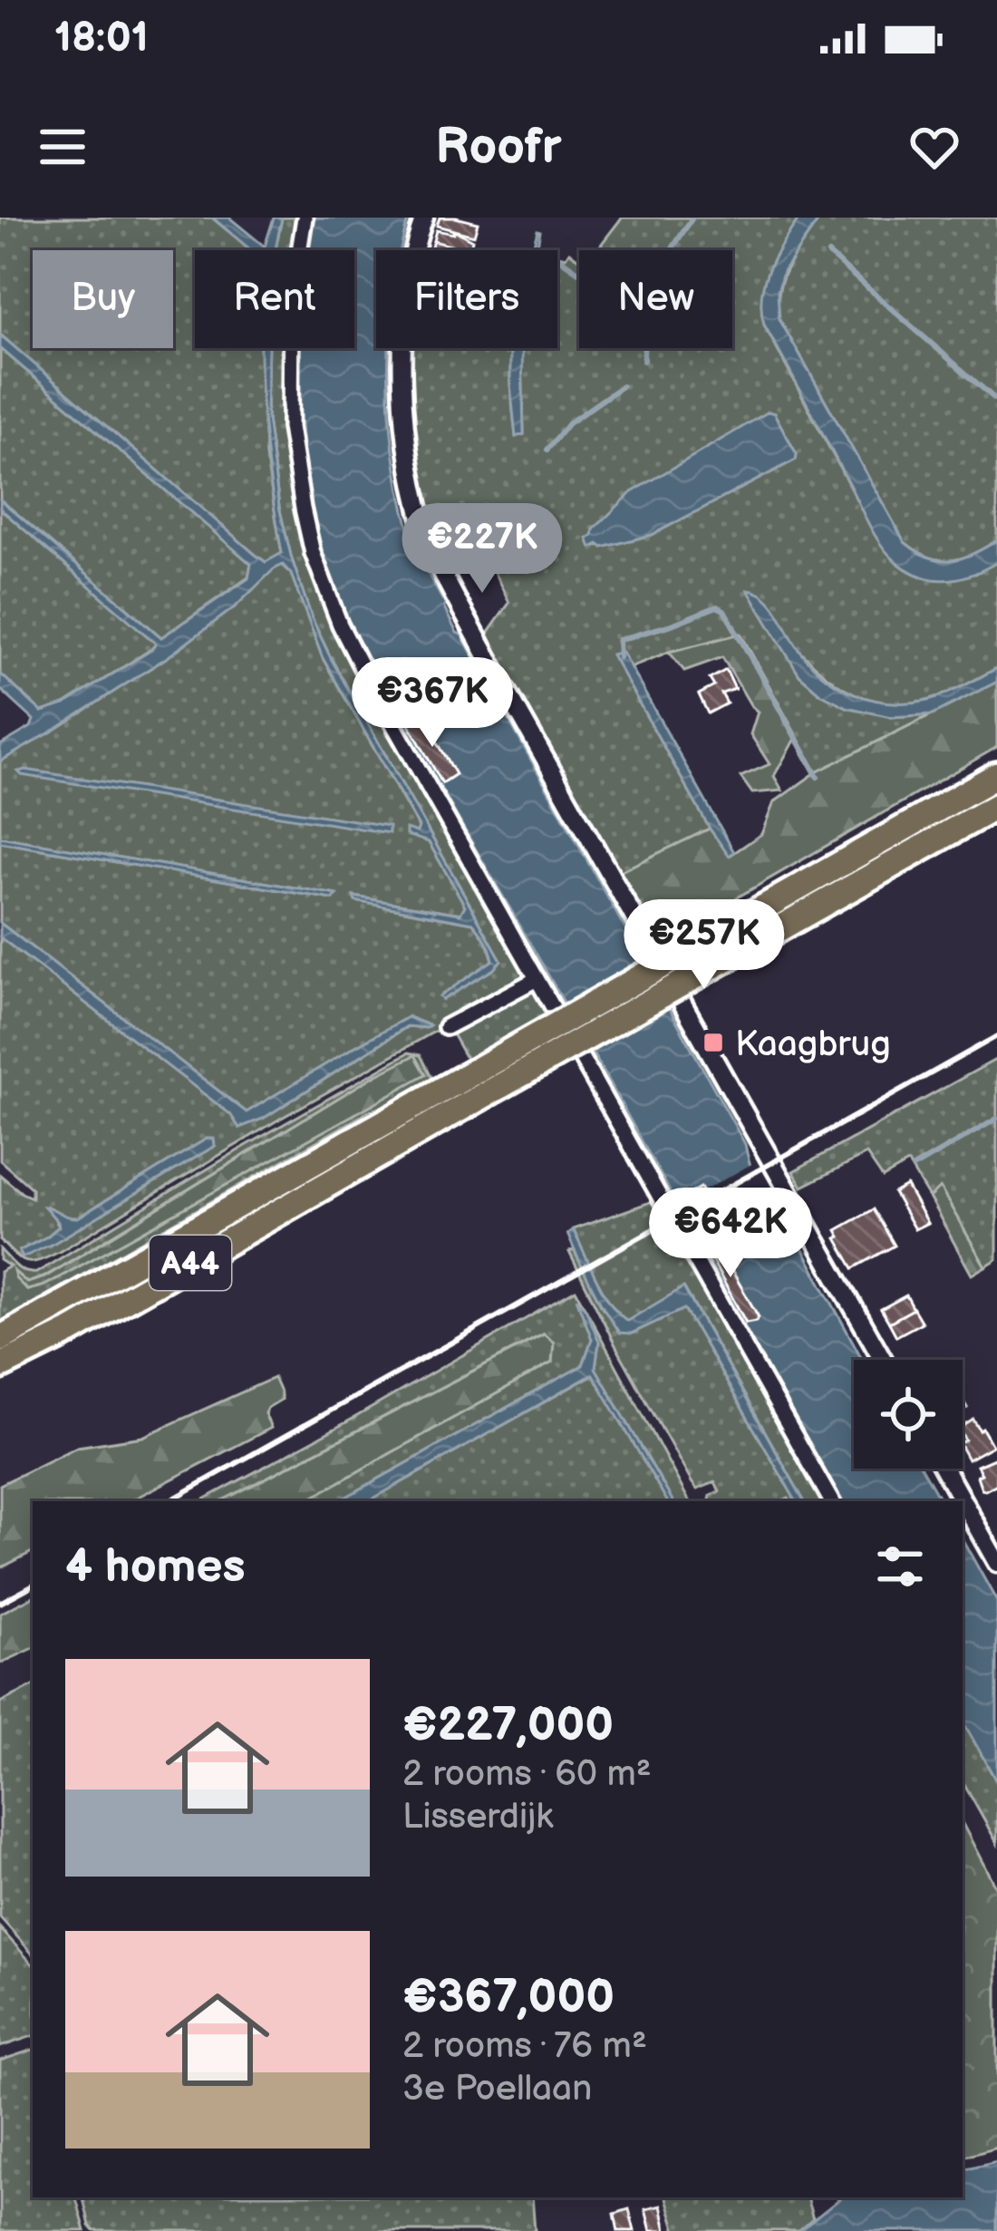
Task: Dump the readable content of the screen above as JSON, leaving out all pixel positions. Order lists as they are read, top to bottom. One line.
{"streets":{"highway":["A44"]},"places":{"transit":["Kaagbrug"]},"page":{"status":"18:01","header":"Roofr","chip":["Buy","Rent","Filters","New"],"price":["€227K","€367K","€257K","€642K"],"heading":"4 homes","list":[{"name":"€227,000","note":"2 rooms · 60 m² · Lisserdijk"},{"name":"€367,000","note":"2 rooms · 76 m² · 3e Poellaan"}]}}
